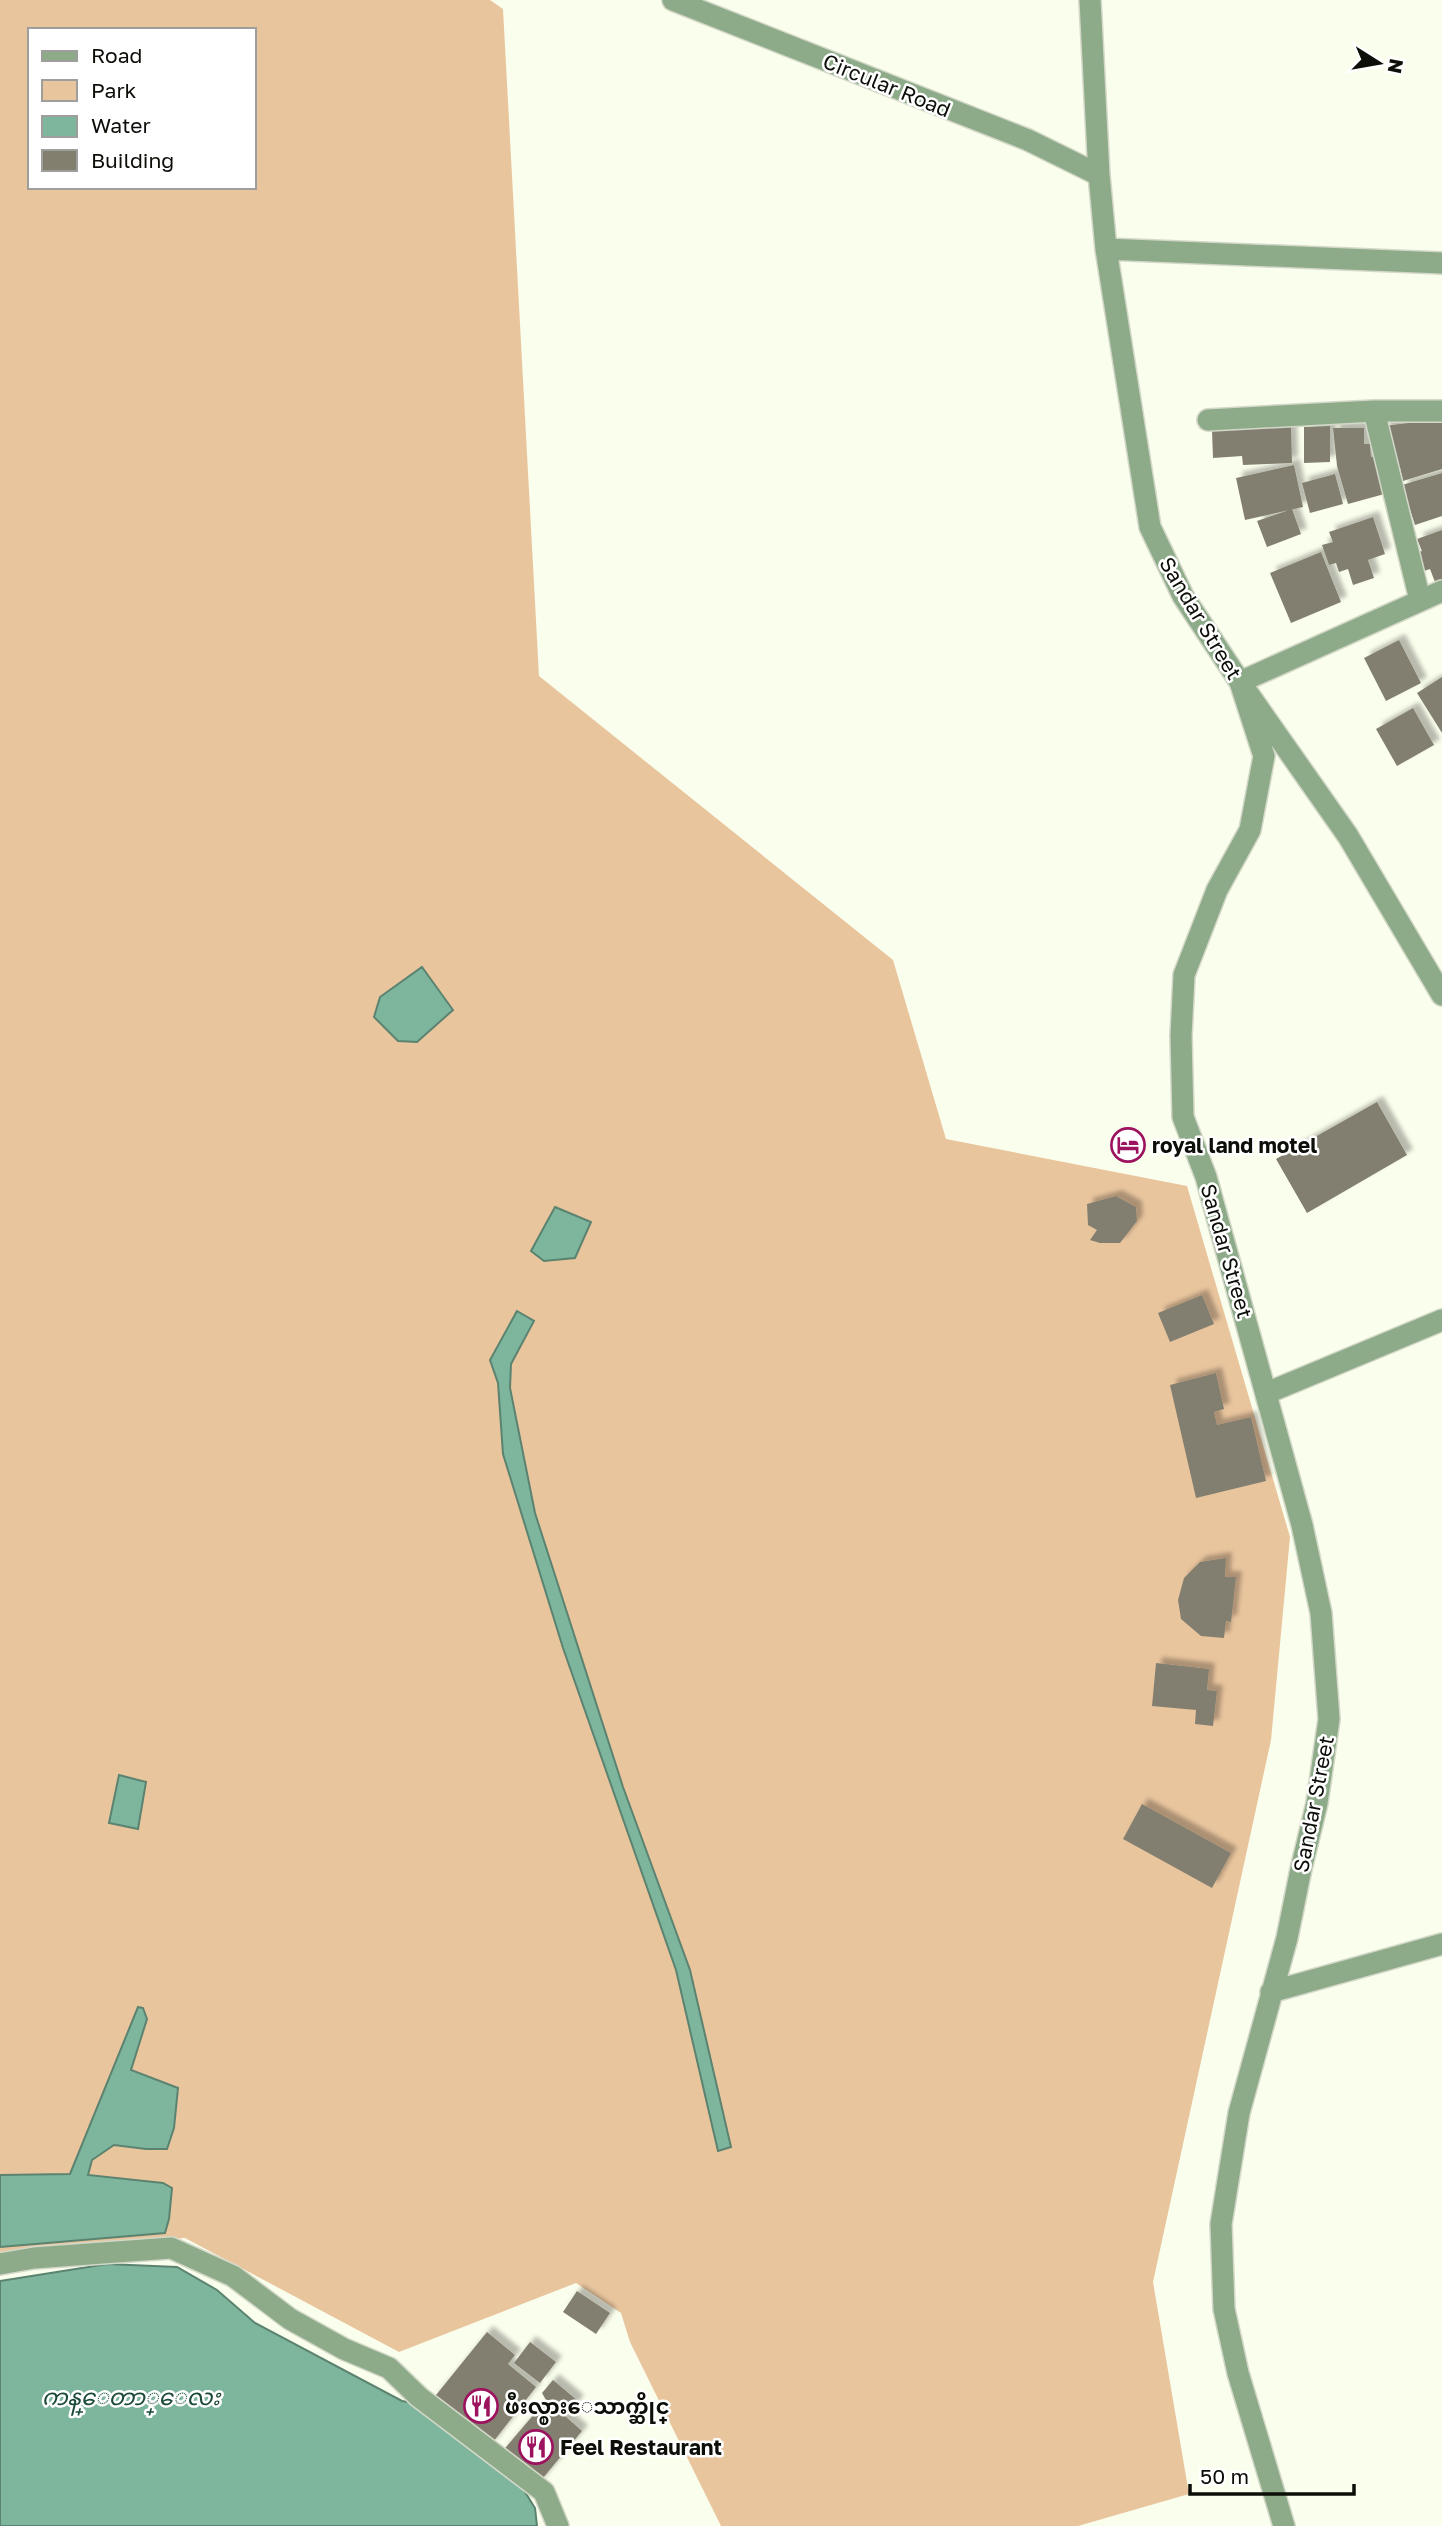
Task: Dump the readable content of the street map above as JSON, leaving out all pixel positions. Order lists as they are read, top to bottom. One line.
{"streets":{"street":["Circular Road","Sandar Street"]},"crossings":[["Circular Road","Sandar Street"]],"water":["ကန္ေတာ္ေလး"],"places":{"hotel":["royal land motel"],"restaurant":["ဖီးလ္စားေသာက္ဆိုင္","Feel Restaurant"]},"legend":["Road","Park","Water","Building"],"scale_bar":"50 m","north":"right"}
